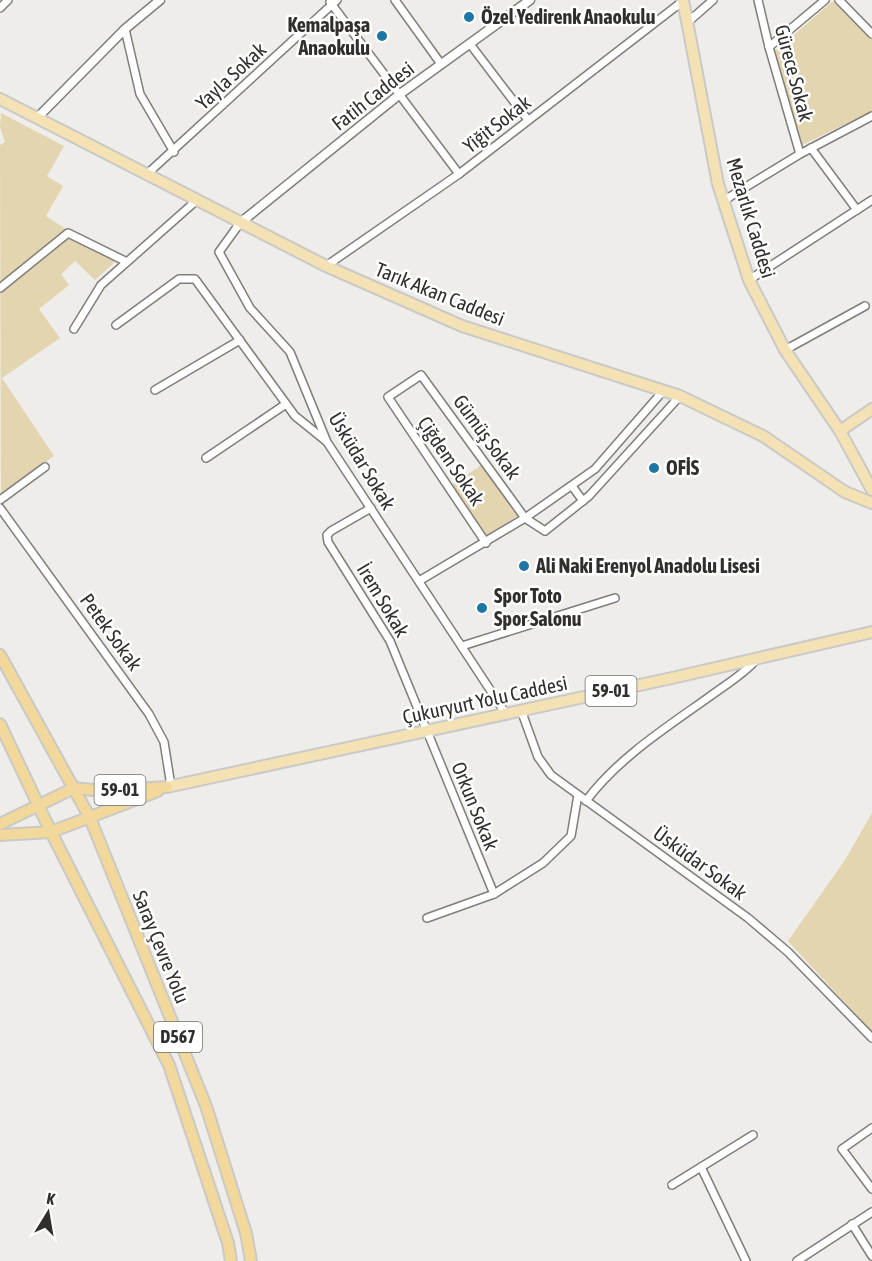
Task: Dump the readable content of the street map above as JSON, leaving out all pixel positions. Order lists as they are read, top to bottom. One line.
{"streets":{"highway":["59-01","Saray Çevre Yolu","D567"],"main road":["Mezarlık Caddesi","Tarık Akan Caddesi","Çukuryurt Yolu Caddesi"],"street":["Gürece Sokak","Yayla Sokak","Fatih Caddesi","Yiğit Sokak","Gümüş Sokak","Üsküdar Sokak","Çiğdem Sokak","İrem Sokak","Petek Sokak","Orkun Sokak"]},"crossings":[["Yayla Sokak","Tarık Akan Caddesi"],["Fatih Caddesi","Tarık Akan Caddesi"],["Fatih Caddesi","Üsküdar Sokak"],["Yiğit Sokak","Mezarlık Caddesi"],["Yiğit Sokak","Tarık Akan Caddesi"],["Tarık Akan Caddesi","Üsküdar Sokak"],["Gümüş Sokak","Çiğdem Sokak"],["Üsküdar Sokak","İrem Sokak"],["Üsküdar Sokak","Çukuryurt Yolu Caddesi"],["İrem Sokak","Çukuryurt Yolu Caddesi"],["İrem Sokak","Orkun Sokak"],["Petek Sokak","59-01"],["Petek Sokak","Çukuryurt Yolu Caddesi"],["59-01","Çukuryurt Yolu Caddesi"],["59-01","D567"],["Çukuryurt Yolu Caddesi","Orkun Sokak"],["Saray Çevre Yolu","D567"]],"places":["Özel Yedirenk Anaokulu","Kemalpaşa Anaokulu","OFİS","Ali Naki Erenyol Anadolu Lisesi","Spor Toto Spor Salonu"],"north":"top"}
